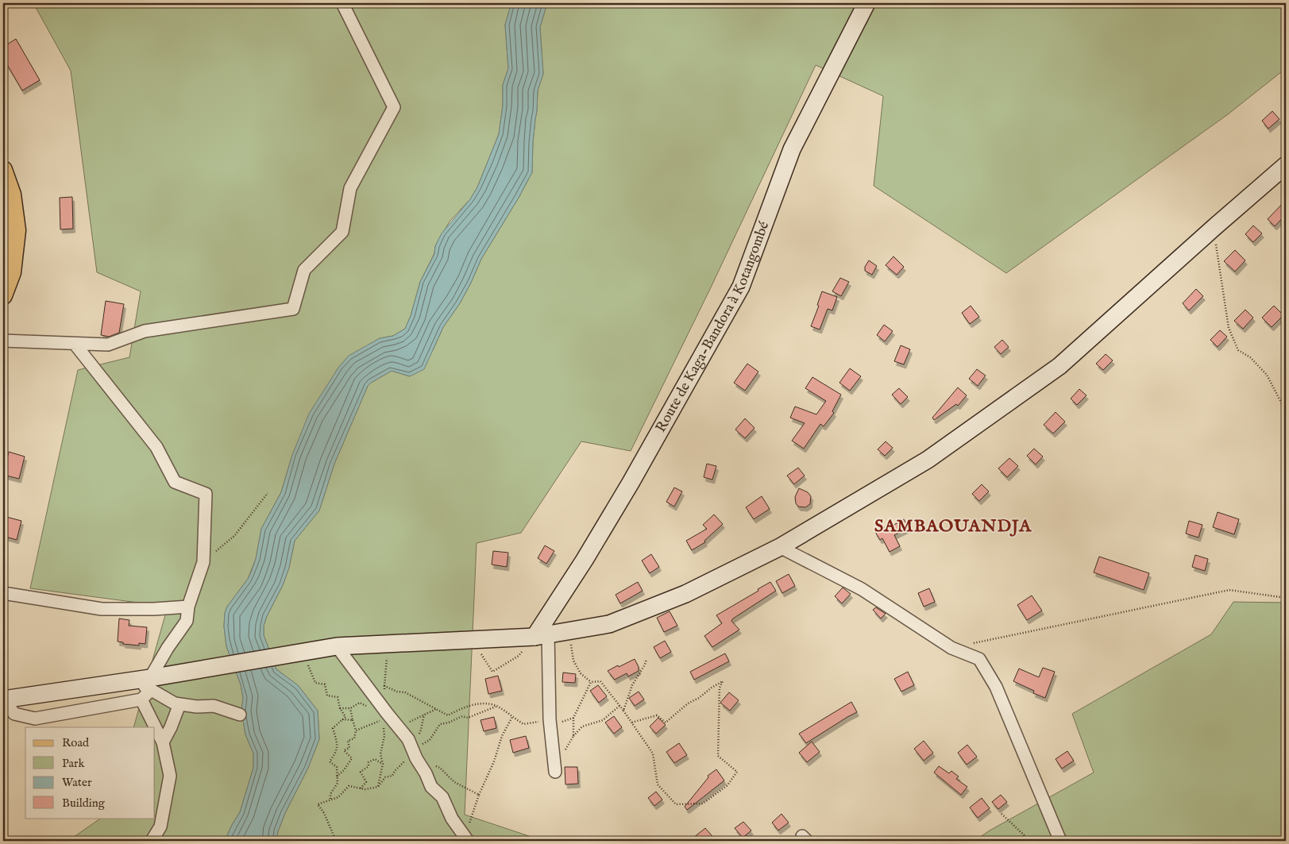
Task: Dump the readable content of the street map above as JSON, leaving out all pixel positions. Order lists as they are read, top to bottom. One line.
{"streets":{"main road":["Route de Kaga-Bandora à Kotangombé"]},"districts":["SAMBAOUANDJA"],"legend":["Road","Park","Water","Building"]}
